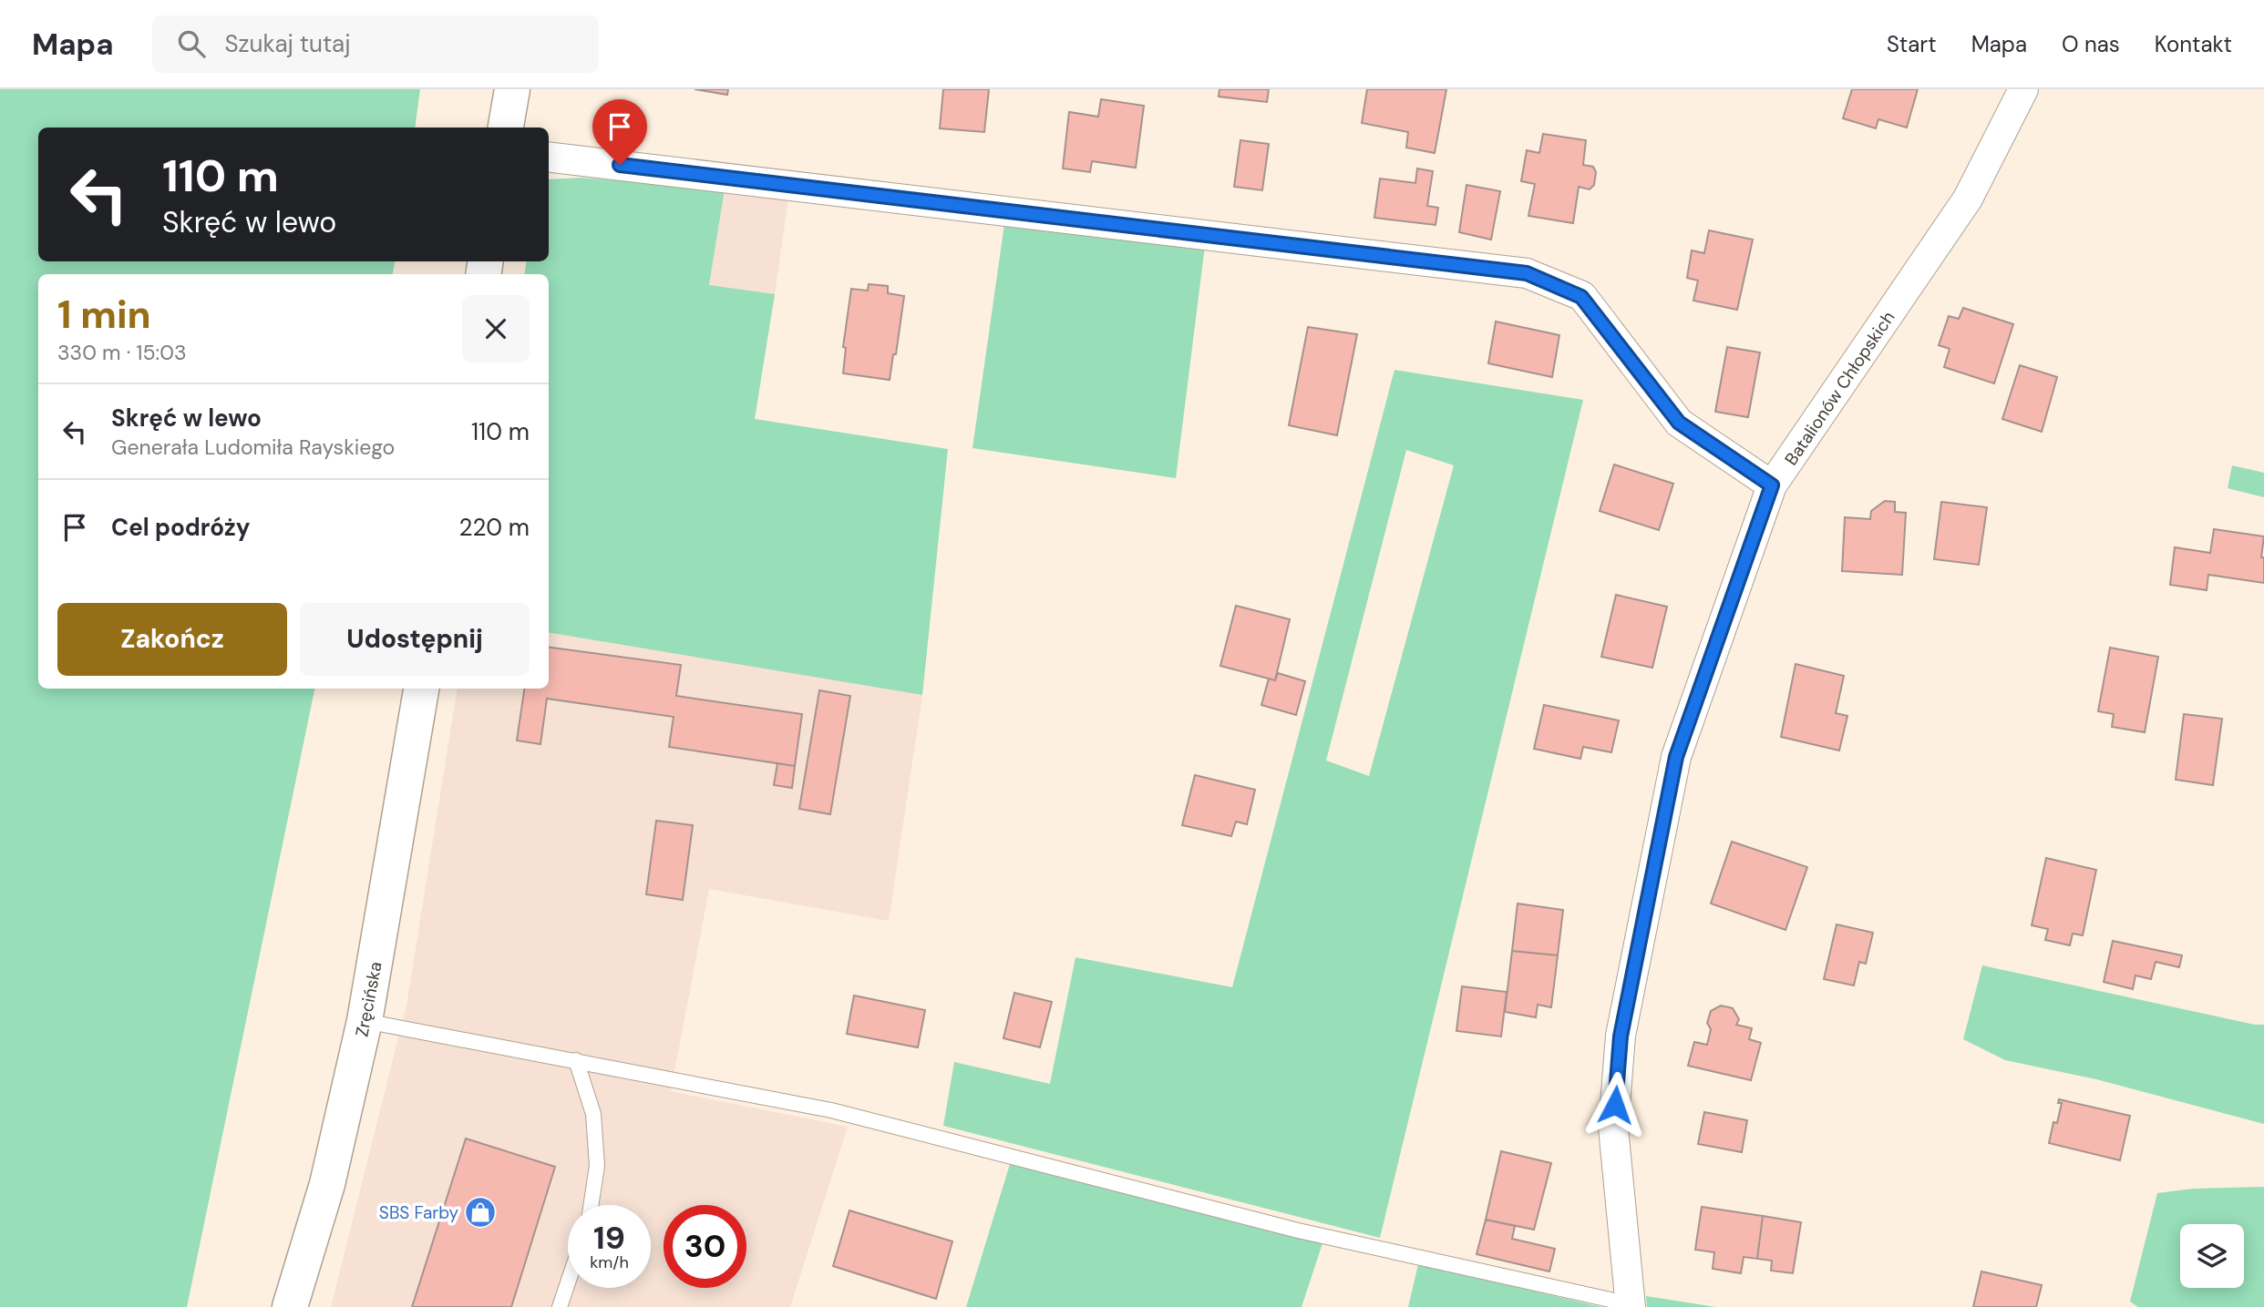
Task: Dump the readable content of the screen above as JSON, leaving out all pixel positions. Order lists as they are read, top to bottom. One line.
{"streets":{"street":["Batalionów Chłopskich","Zręcińska"]},"places":{"shop":["SBS Farby"]},"page":{"header":"Mapa","search":"Szukaj tutaj","nav":["Start","Mapa","O nas","Kontakt"],"turn":["110 m","Skręć w lewo"],"heading":["1 min","330 m · 15:03"],"list":[{"name":"Skręć w lewo","note":"Generała Ludomiła Rayskiego","value":"110 m"},{"name":"Cel podróży","value":"220 m"}],"buttons":["Zakończ","Udostępnij"],"speed":"19 km/h","limit":"30"}}
